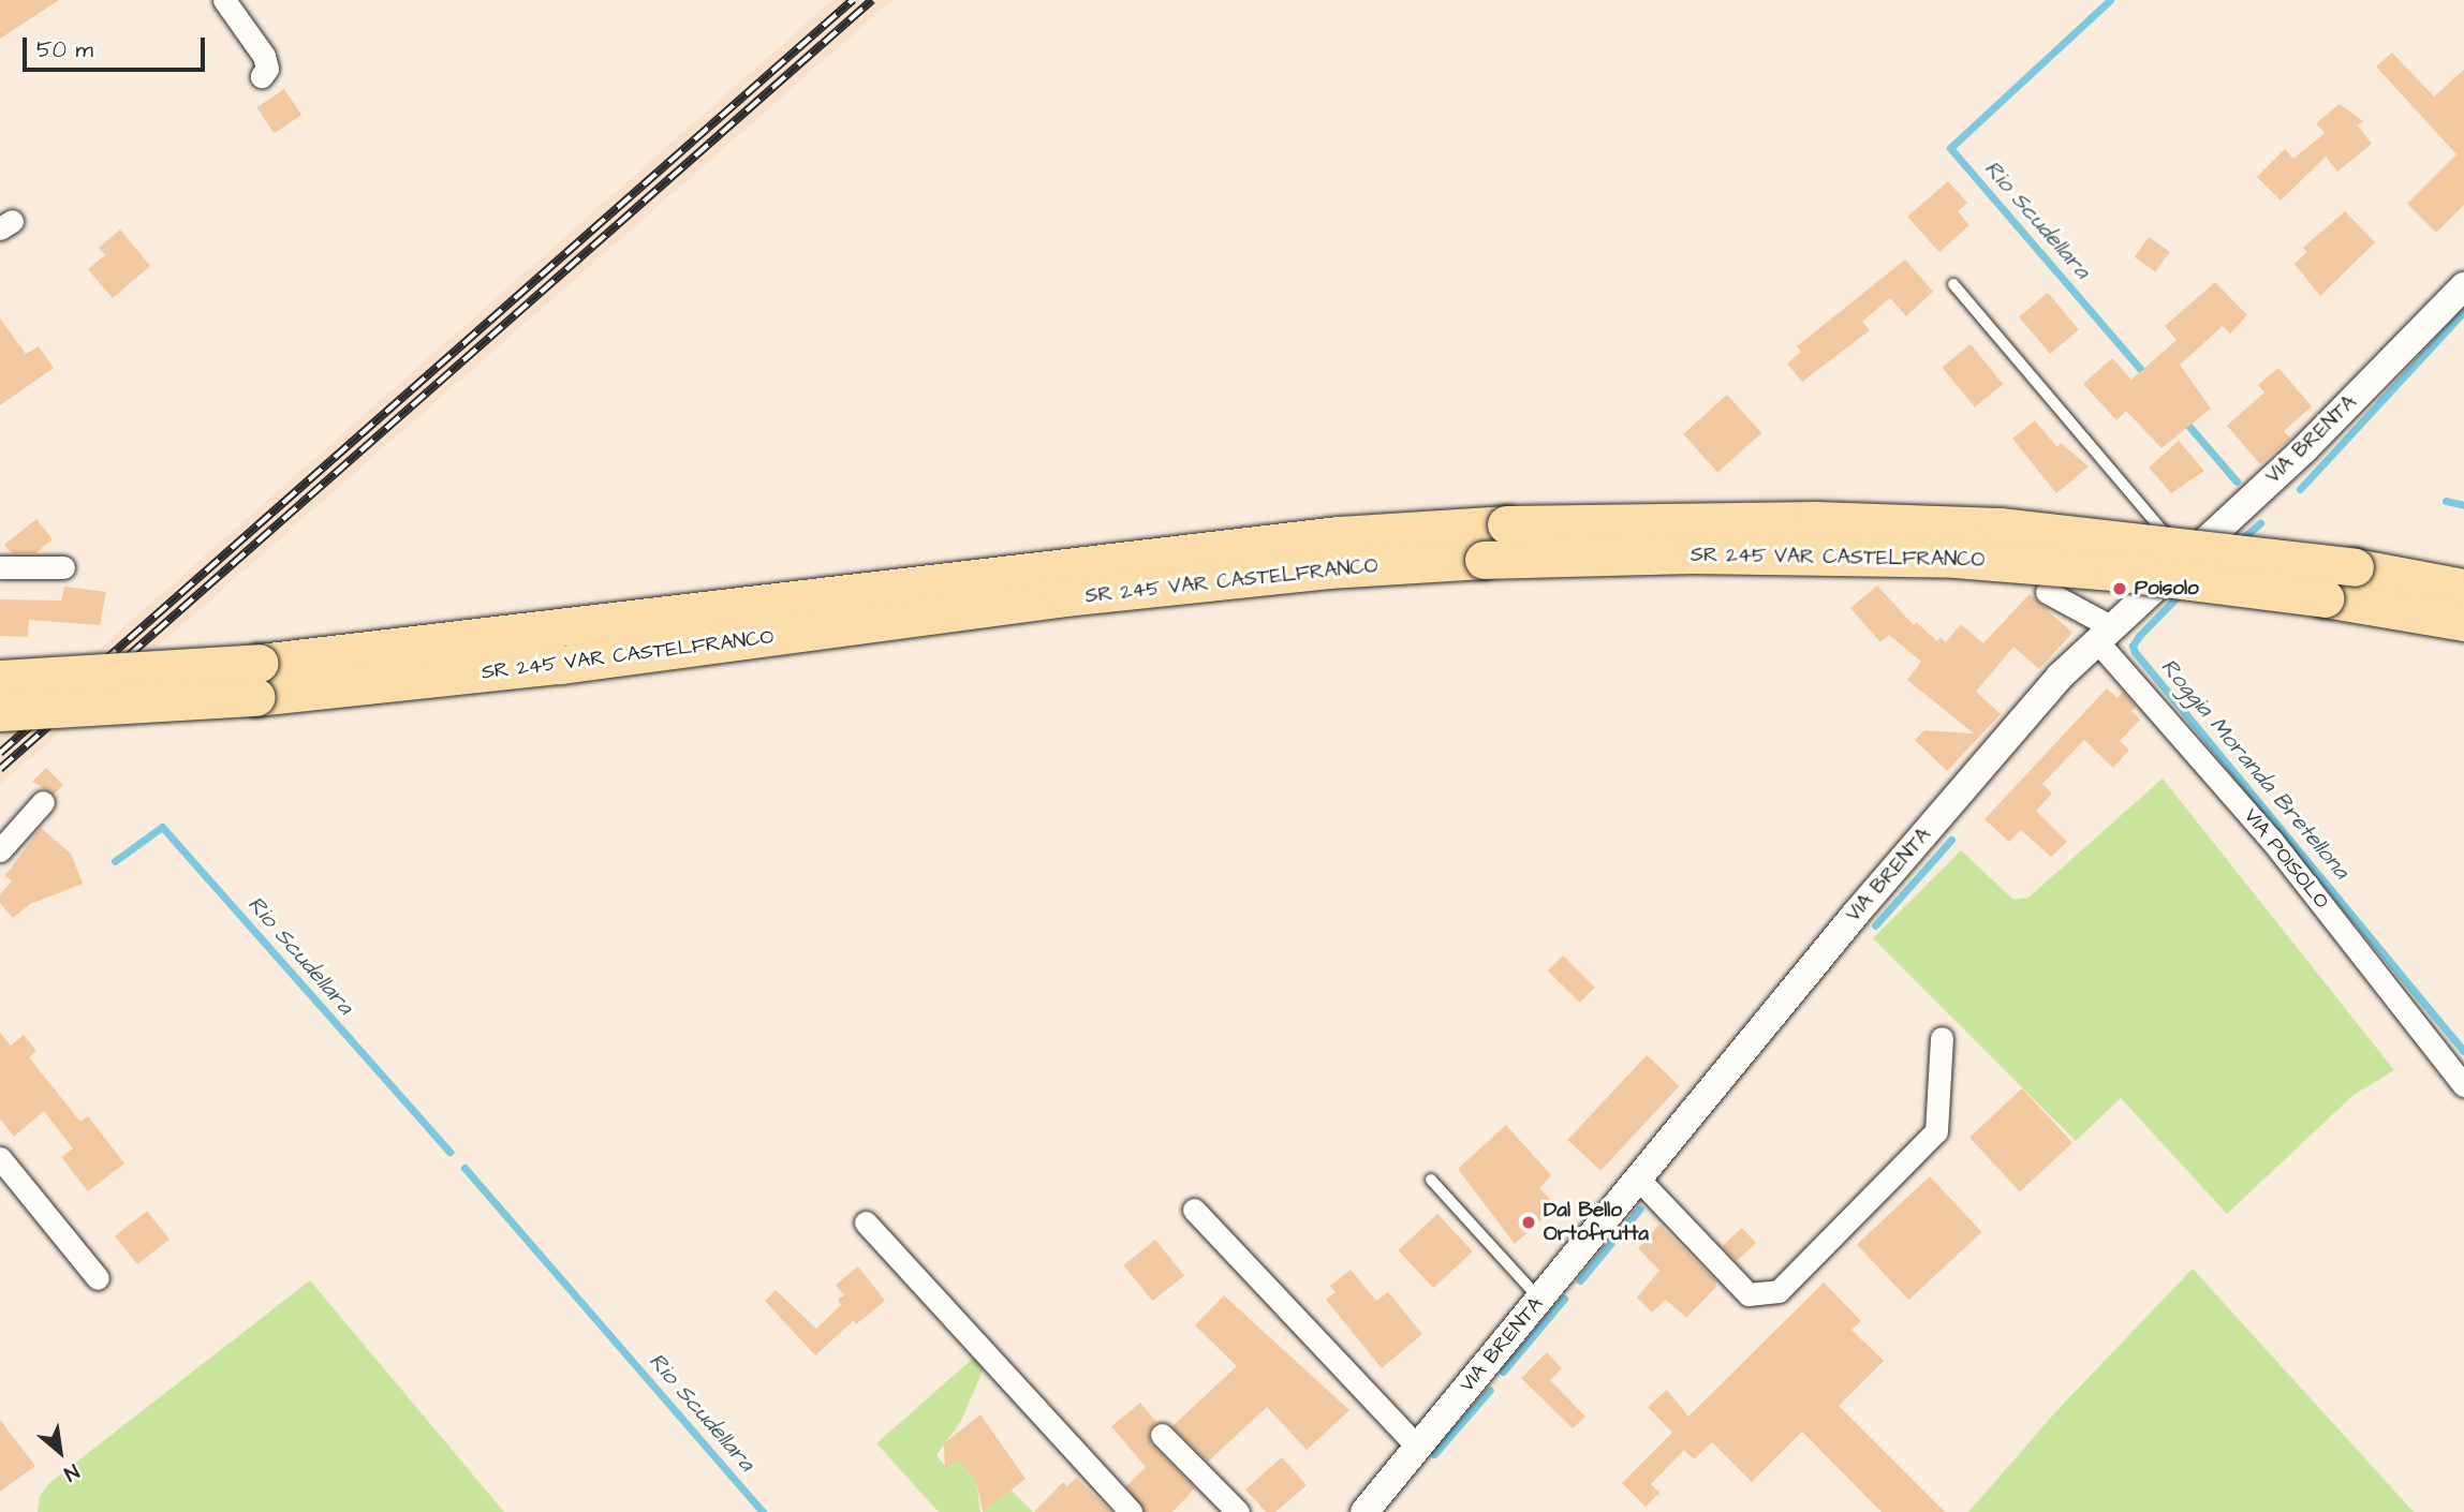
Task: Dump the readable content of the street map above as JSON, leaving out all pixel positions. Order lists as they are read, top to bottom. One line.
{"streets":{"highway":["SR 245 VAR CASTELFRANCO"],"street":["VIA BRENTA","VIA POISOLO"]},"crossings":[["VIA BRENTA","VIA POISOLO"]],"water":["Rio Scudellara","Roggia Moranda Bretellona"],"places":["Poisolo","Dal Bello Ortofrutta"],"scale_bar":"50 m","north":"bottom right"}
